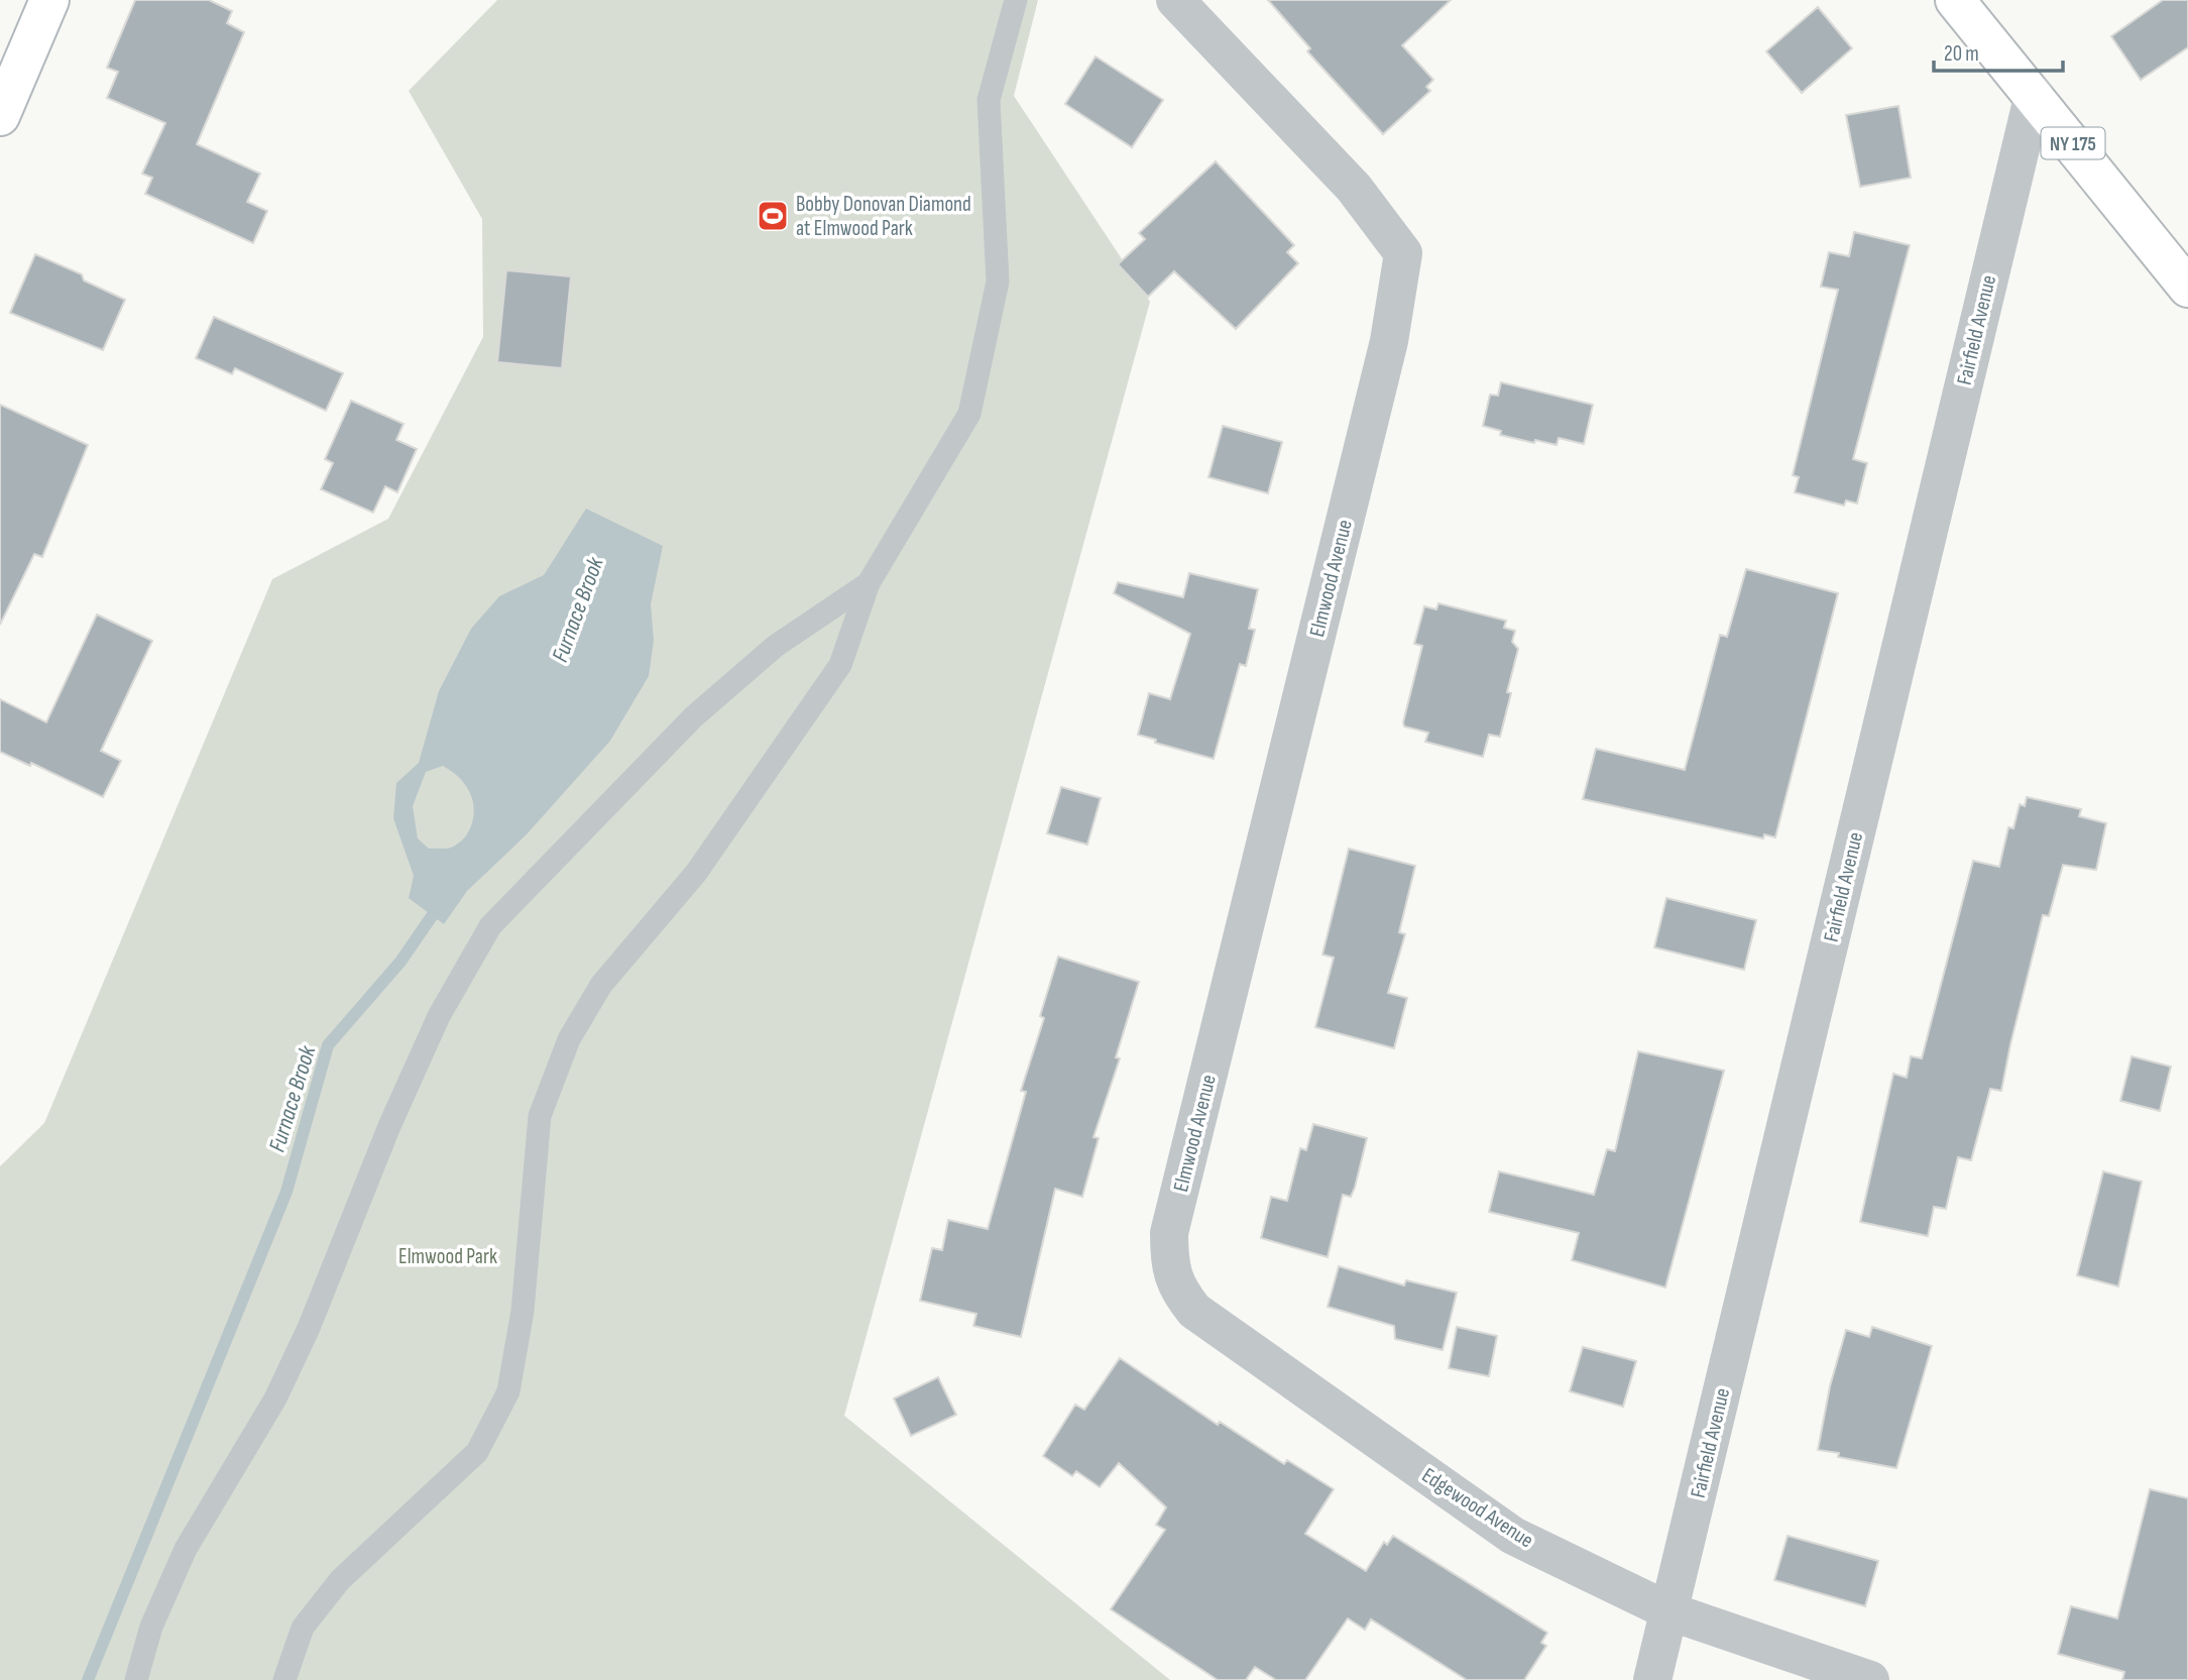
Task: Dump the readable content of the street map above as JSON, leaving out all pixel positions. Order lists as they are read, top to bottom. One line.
{"streets":{"main road":["NY 175"],"street":["Fairfield Avenue","Elmwood Avenue","Edgewood Avenue"]},"crossings":[["NY 175","Fairfield Avenue"],["Fairfield Avenue","Edgewood Avenue"],["Elmwood Avenue","Edgewood Avenue"]],"water":["Furnace Brook"],"parks":["Elmwood Park"],"places":{"sports":["Bobby Donovan Diamond at Elmwood Park"]},"scale_bar":"20 m"}
